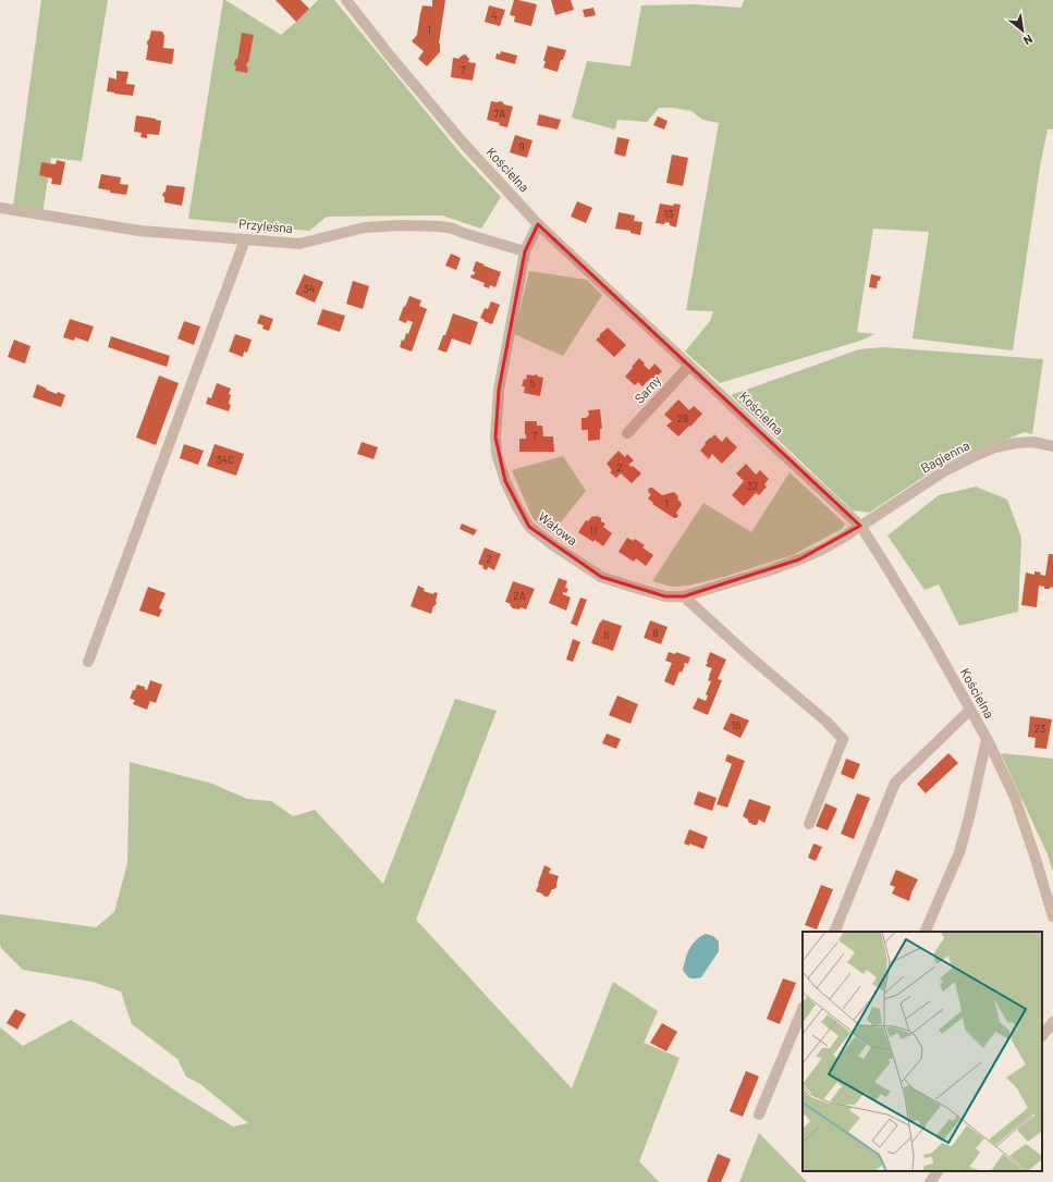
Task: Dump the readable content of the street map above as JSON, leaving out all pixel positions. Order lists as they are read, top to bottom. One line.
{"streets":{"street":["Kościelna","Przyleśna","Sarny","Bagienna","Wałowa"]},"crossings":[["Kościelna","Sarny"],["Kościelna","Bagienna"],["Kościelna","Wałowa"],["Przyleśna","Wałowa"],["Bagienna","Wałowa"]],"house_numbers":["4","1","7","7A","9","13","34","5","28","7","34C","2","32","1","11","2","2A","8","6","16","23"],"north":"bottom right"}
